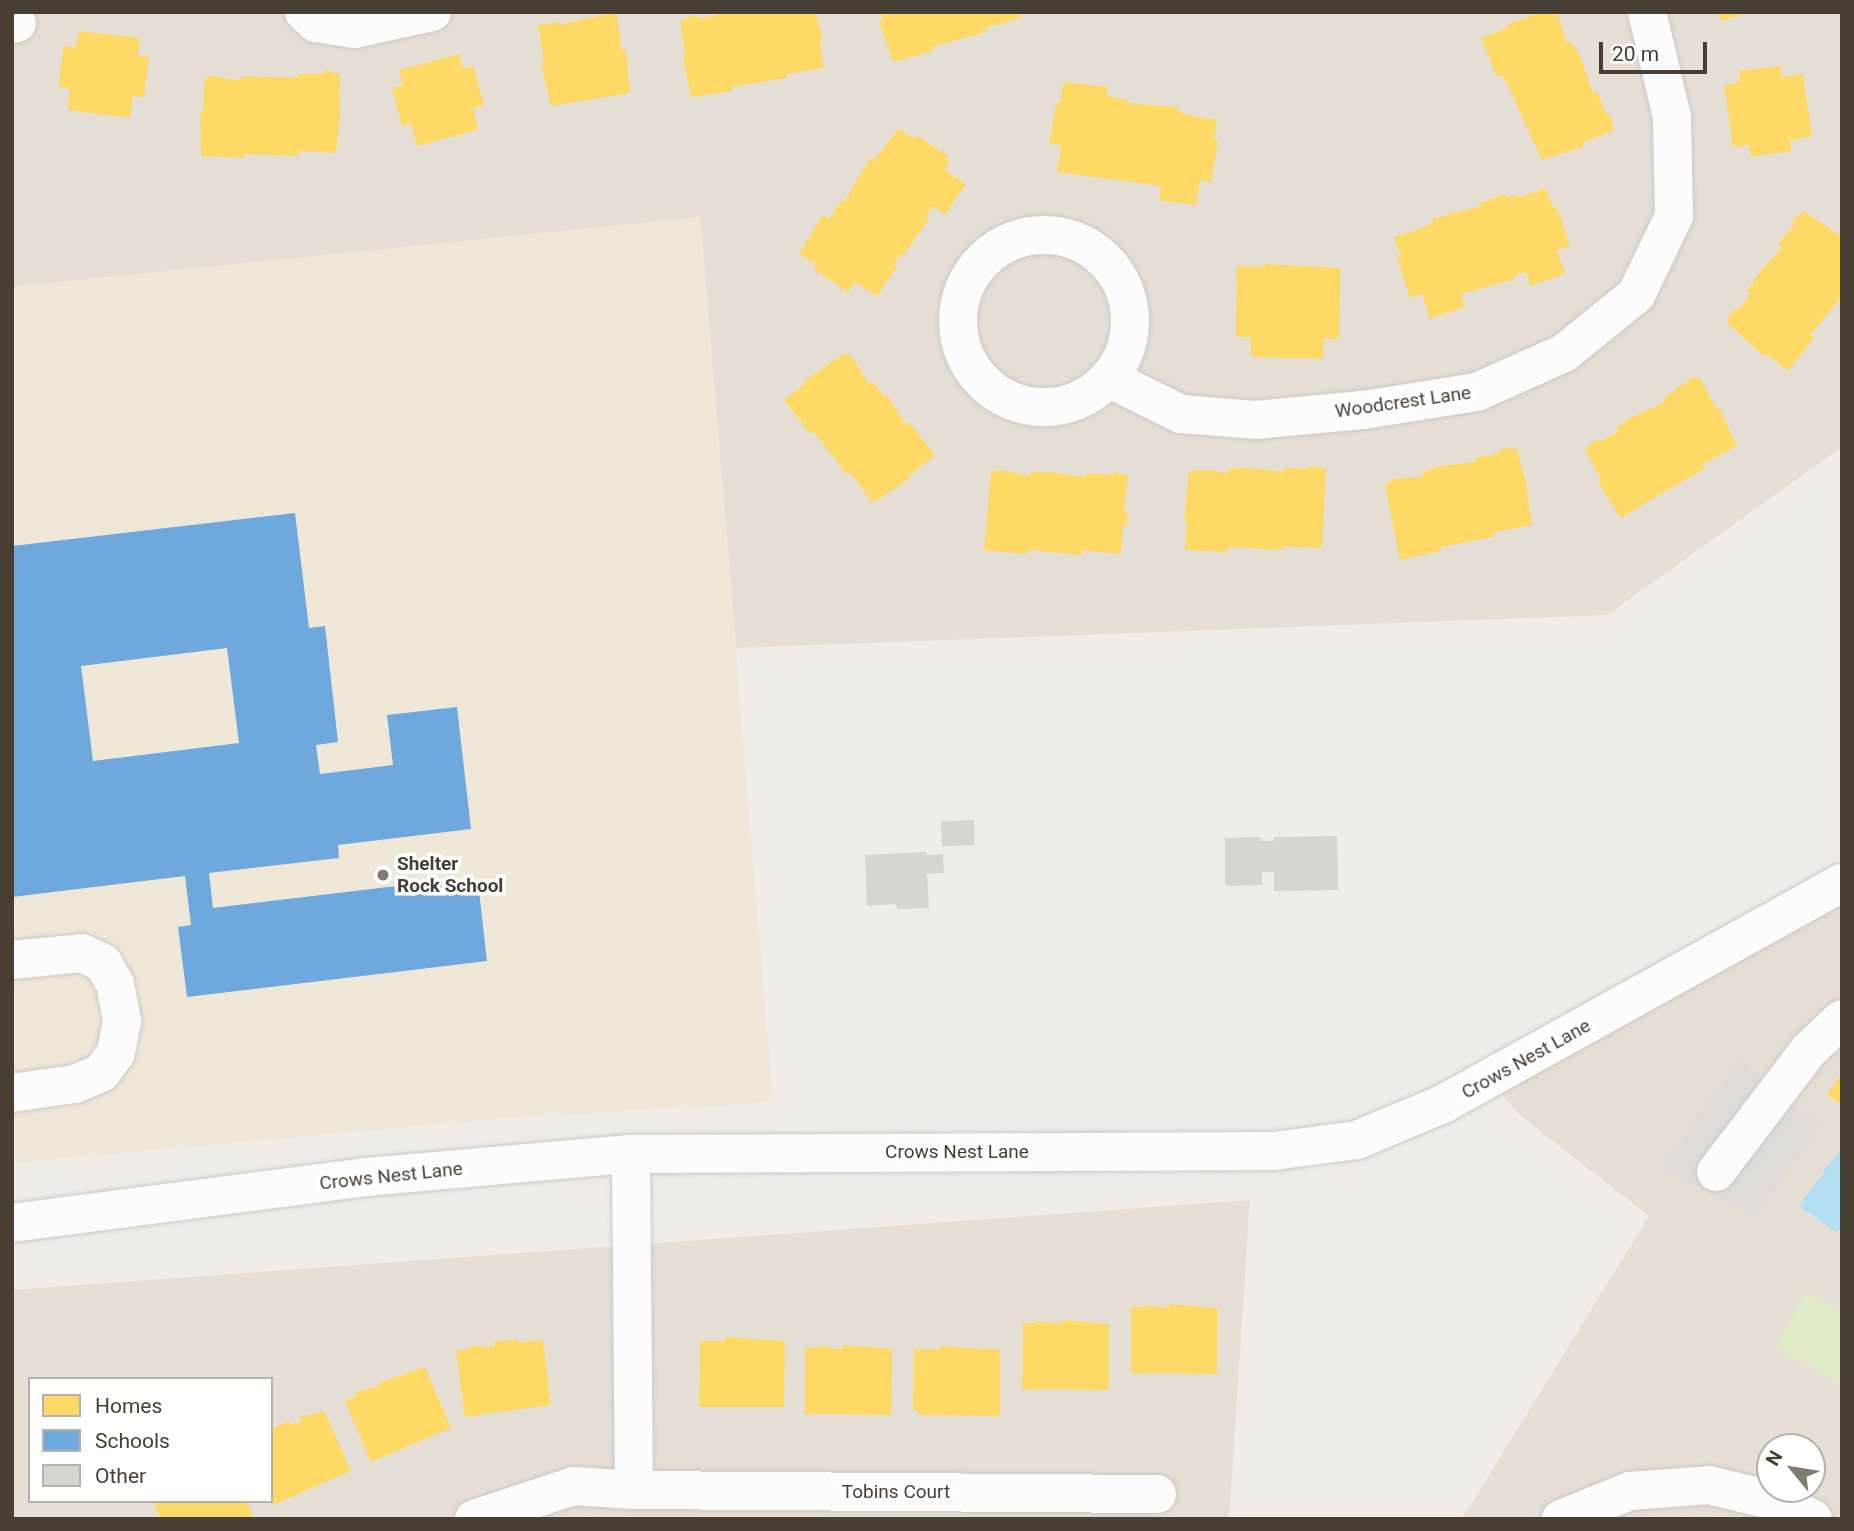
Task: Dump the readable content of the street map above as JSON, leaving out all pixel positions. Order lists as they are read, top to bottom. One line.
{"streets":{"street":["Woodcrest Lane","Crows Nest Lane","Tobins Court"]},"places":["Shelter Rock School"],"legend":["Homes","Schools","Other"],"scale_bar":"20 m","north":"top left"}
